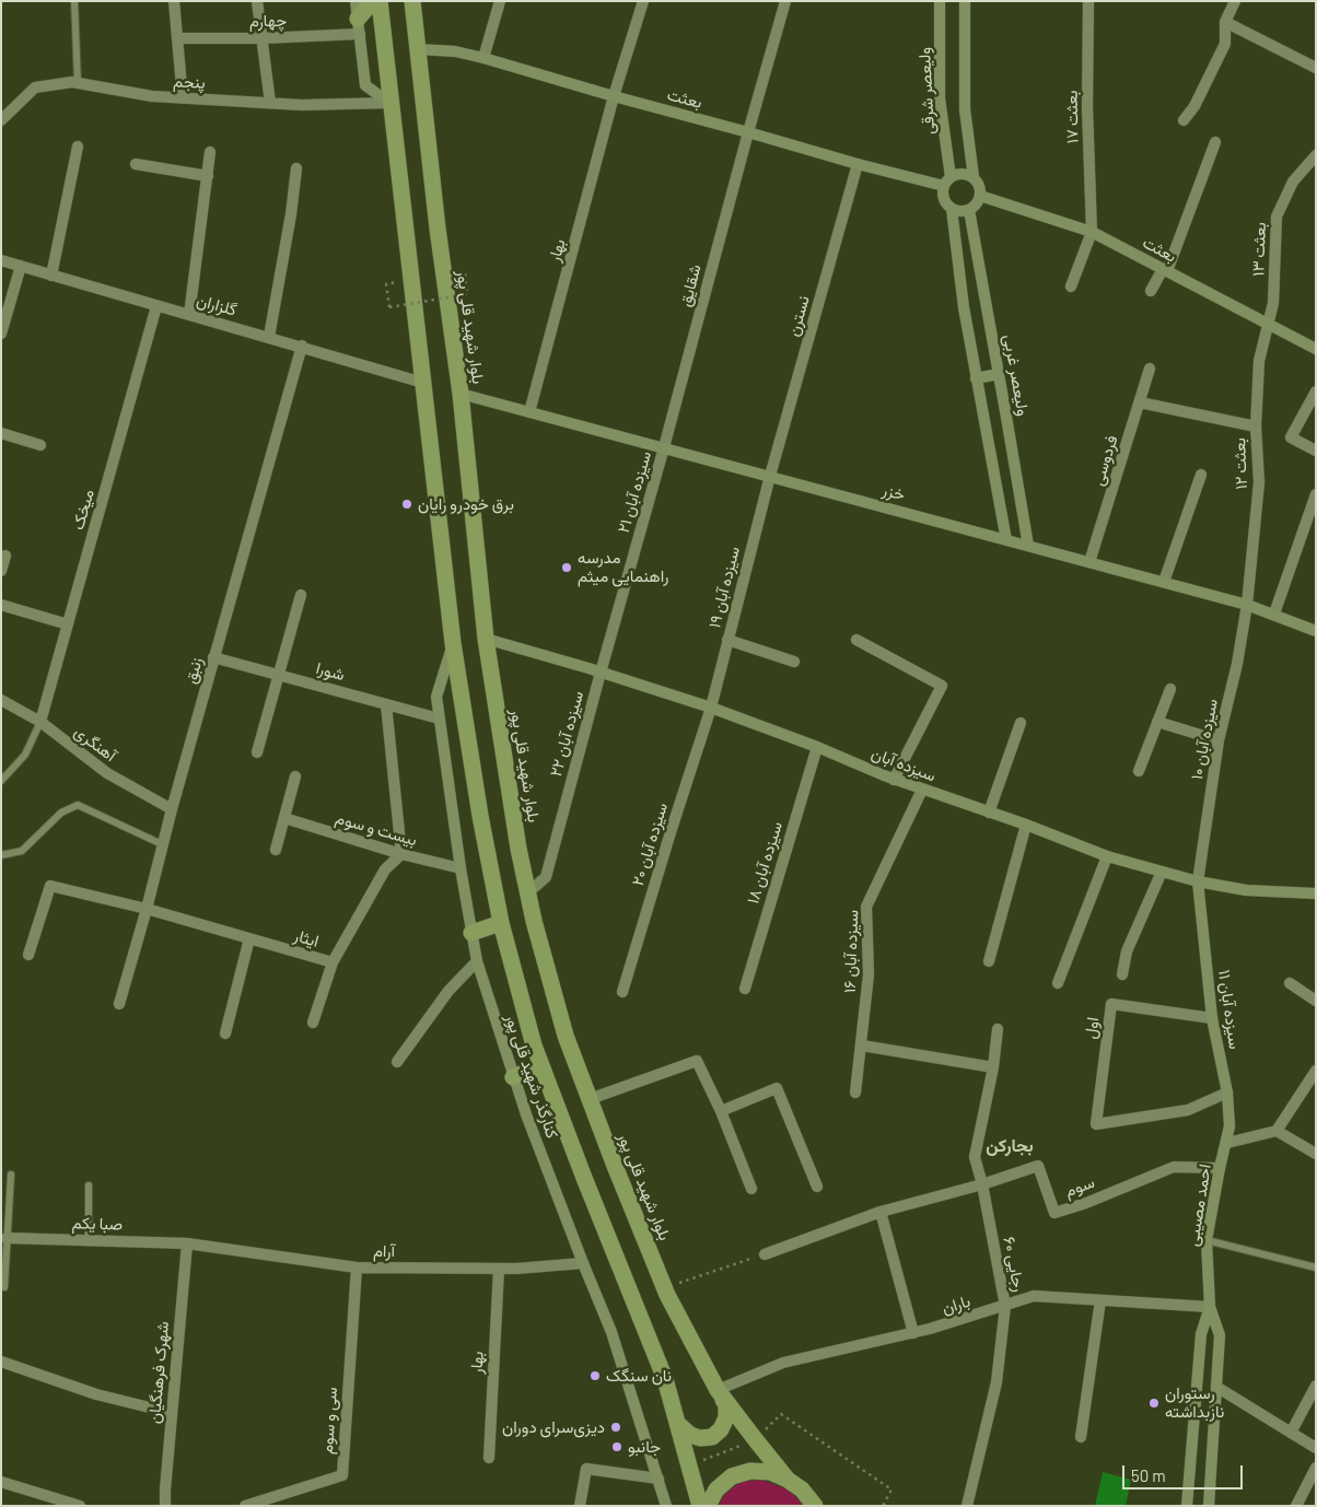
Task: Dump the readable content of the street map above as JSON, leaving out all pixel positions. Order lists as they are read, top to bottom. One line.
{"streets":{"highway":["بلوار شهید قلی پور"],"street":["چهارم","پنجم","ولیعصر شرقی","بعثت","بعثت ۱۷","بعثت ۱۳","بهار","شقایق","گلزاران","نسترن","ولیعصر غربی","فردوسی","بعثت ۱۲","سیزده آبان ۲۱","خزر","میخک","سیزده آبان ۱۹","زنبق","شورا","سیزده آبان ۲۲","سیزده آبان ‍۱۰","آهنگری","سیزده آبان","بیست و سوم","سیزده آبان ۲۰","سیزده آبان ۱۸","ایثار","سیزده آبان ۱۶","سیزده آبان ۱۱","اول","کنارگذر شهید قلی پور","سوم","احمد مصیبی","صبا یکم","آرام","رجایی ۶۰","باران","شهرک فرهنگیان","سی و سوم"]},"crossings":[["ولیعصر شرقی","بعثت"],["ولیعصر شرقی","ولیعصر غربی"],["بعثت","بعثت ۱۷"],["بعثت","بعثت ۱۳"],["بعثت","بهار"],["بعثت","شقایق"],["بعثت","نسترن"],["بعثت","بلوار شهید قلی پور"],["بعثت","ولیعصر غربی"],["بعثت","بعثت ۱۲"],["بعثت ۱۳","بعثت ۱۲"],["بهار","خزر"],["بهار","آرام"],["شقایق","سیزده آبان ۲۱"],["شقایق","خزر"],["گلزاران","میخک"],["گلزاران","زنبق"],["نسترن","خزر"],["نسترن","سیزده آبان ۱۹"],["بلوار شهید قلی پور","خزر"],["بلوار شهید قلی پور","سیزده آبان ۲۲"],["بلوار شهید قلی پور","سیزده آبان"],["بلوار شهید قلی پور","باران"],["ولیعصر غربی","خزر"],["فردوسی","خزر"],["بعثت ۱۲","خزر"],["بعثت ۱۲","سیزده آبان ‍۱۰"],["سیزده آبان ۲۱","خزر"],["سیزده آبان ۲۱","سیزده آبان ۲۲"],["سیزده آبان ۲۱","سیزده آبان"],["خزر","سیزده آبان ۱۹"],["خزر","سیزده آبان ‍۱۰"],["میخک","آهنگری"],["سیزده آبان ۱۹","سیزده آبان"],["سیزده آبان ۱۹","سیزده آبان ۲۰"],["زنبق","شورا"],["زنبق","آهنگری"],["زنبق","ایثار"],["شورا","کنارگذر شهید قلی پور"],["سیزده آبان ۲۲","سیزده آبان"],["سیزده آبان ‍۱۰","سیزده آبان"],["سیزده آبان ‍۱۰","سیزده آبان ۱۱"],["سیزده آبان","سیزده آبان ۲۰"],["سیزده آبان","سیزده آبان ۱۸"],["سیزده آبان","سیزده آبان ۱۶"],["سیزده آبان","سیزده آبان ۱۱"],["بیست و سوم","ایثار"],["بیست و سوم","کنارگذر شهید قلی پور"],["سیزده آبان ۱۱","اول"],["سیزده آبان ۱۱","احمد مصیبی"],["کنارگذر شهید قلی پور","آرام"],["سوم","احمد مصیبی"],["سوم","رجایی ۶۰"],["احمد مصیبی","باران"],["صبا یکم","آرام"],["صبا یکم","شهرک فرهنگیان"],["آرام","شهرک فرهنگیان"],["آرام","سی و سوم"],["رجایی ۶۰","باران"]],"districts":["بجارکن"],"places":["برق خودرو رایان","مدرسه راهنمایی میثم","نان سنگک","رستوران نازبداشته","دیزی‌سرای دوران","جانبو"],"scale_bar":"50 m"}
